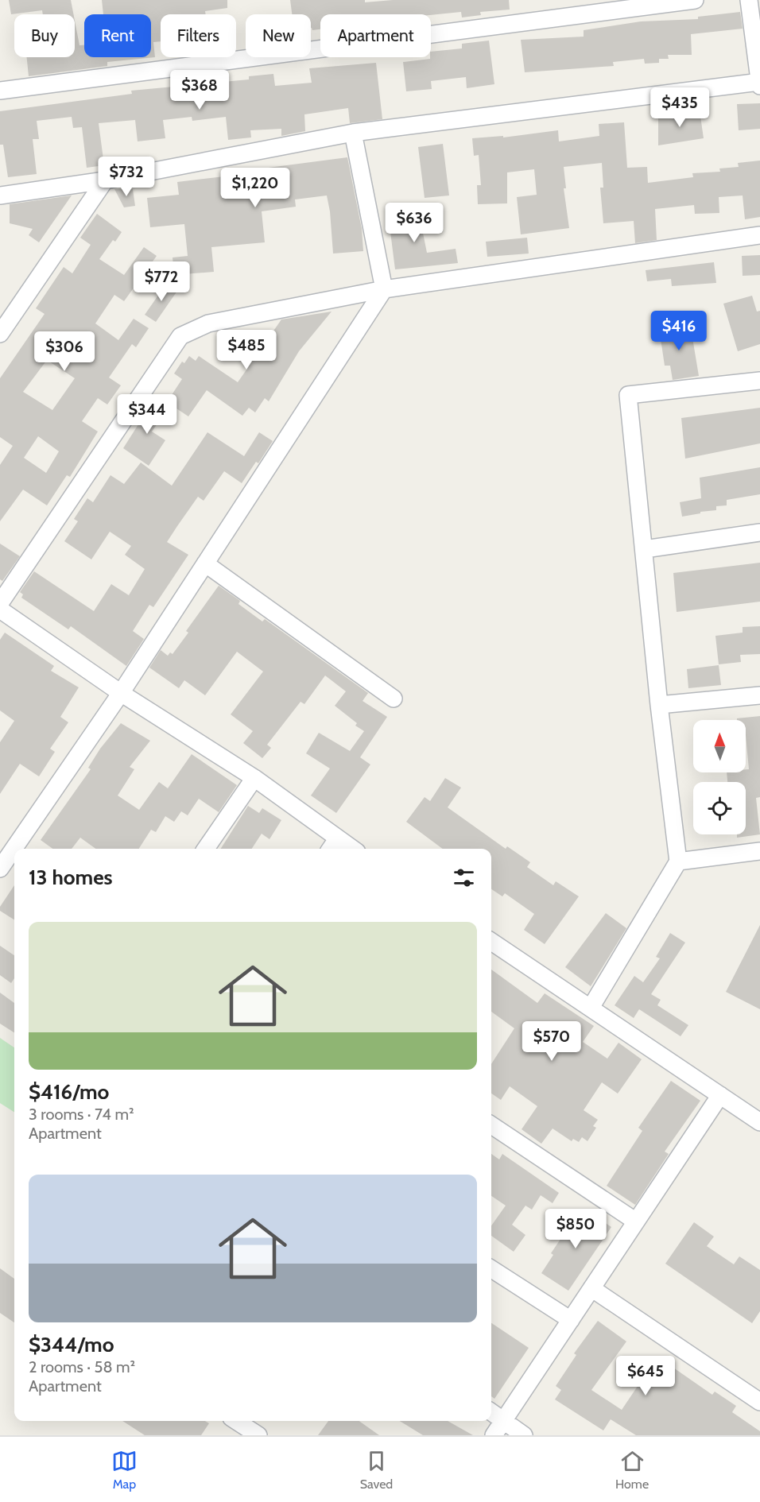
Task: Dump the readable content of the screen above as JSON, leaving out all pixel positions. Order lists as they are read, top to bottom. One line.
{"north":"top","page":{"chip":["Buy","Rent","Filters","New","Apartment"],"price":["$368","$435","$732","$1,220","$636","$772","$416","$485","$306","$344","$570","$850","$645"],"heading":"13 homes","list":[{"name":"$416/mo","note":"3 rooms · 74 m² · Apartment"},{"name":"$344/mo","note":"2 rooms · 58 m² · Apartment"}],"tabs":["Map","Saved","Home"]}}
